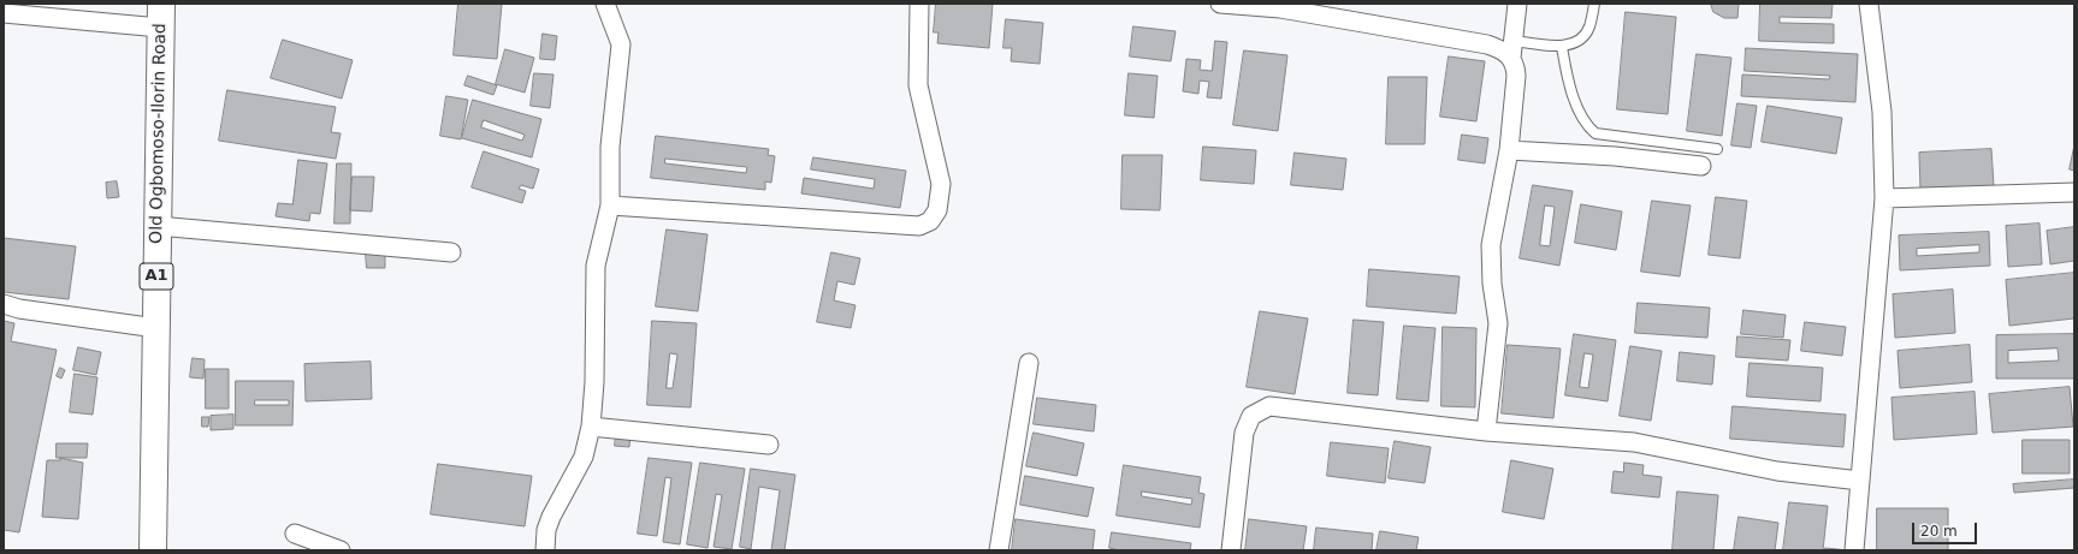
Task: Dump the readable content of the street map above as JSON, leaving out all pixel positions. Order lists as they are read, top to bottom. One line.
{"streets":{"highway":["Old Ogbomoso-Ilorin Road","A1"]},"scale_bar":"20 m"}
